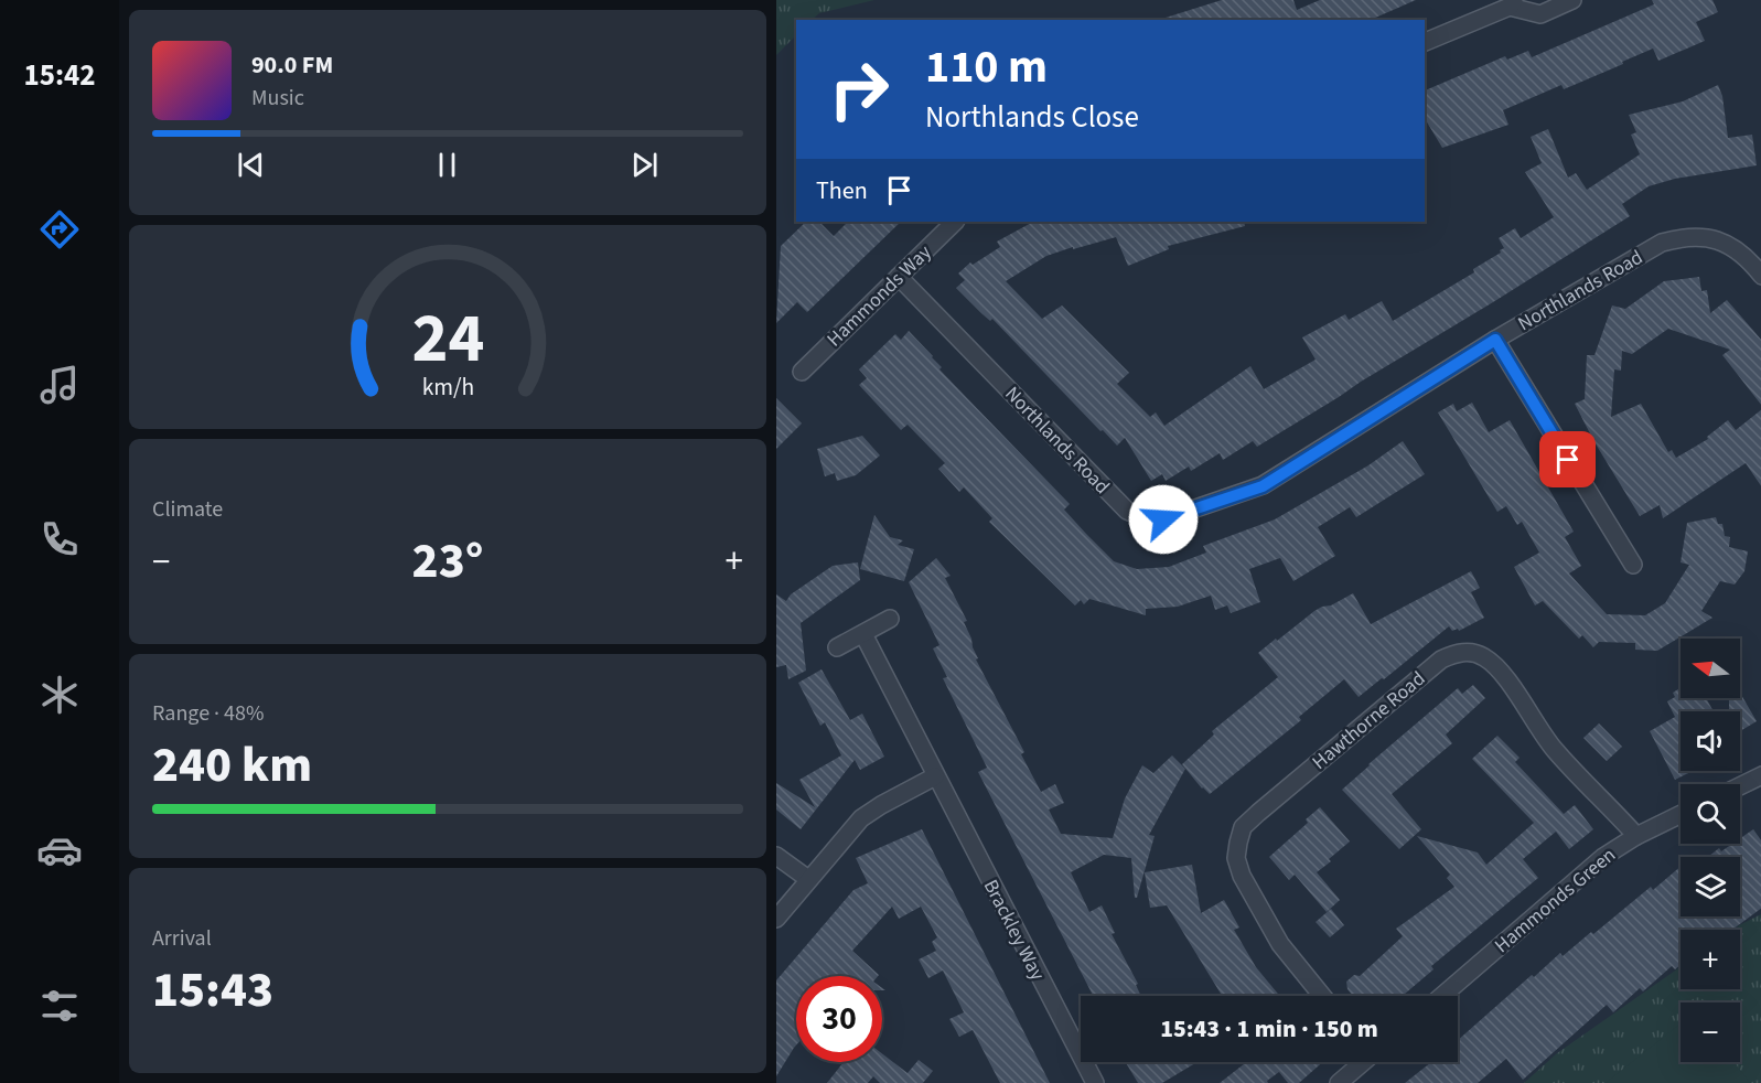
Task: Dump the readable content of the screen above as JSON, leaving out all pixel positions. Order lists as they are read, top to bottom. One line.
{"streets":{"street":["Northlands Road","Hammonds Way","Hawthorne Road","Hammonds Green","Brackley Way"]},"crossings":[["Northlands Road","Hammonds Way"],["Hawthorne Road","Hammonds Green"]],"north":"left","page":{"tabs":"15:42","turn":["110 m","Northlands Close"],"song":["90.0 FM","Music"],"then":"Then","tile":["Climate",["Range · 48%","240 km"],["Arrival","15:43"]],"heat":["−","23°","+"],"map_buttons":["+","−"],"limit":"30","trip":"15:43 · 1 min · 150 m","gauge":["24","km/h"]}}
